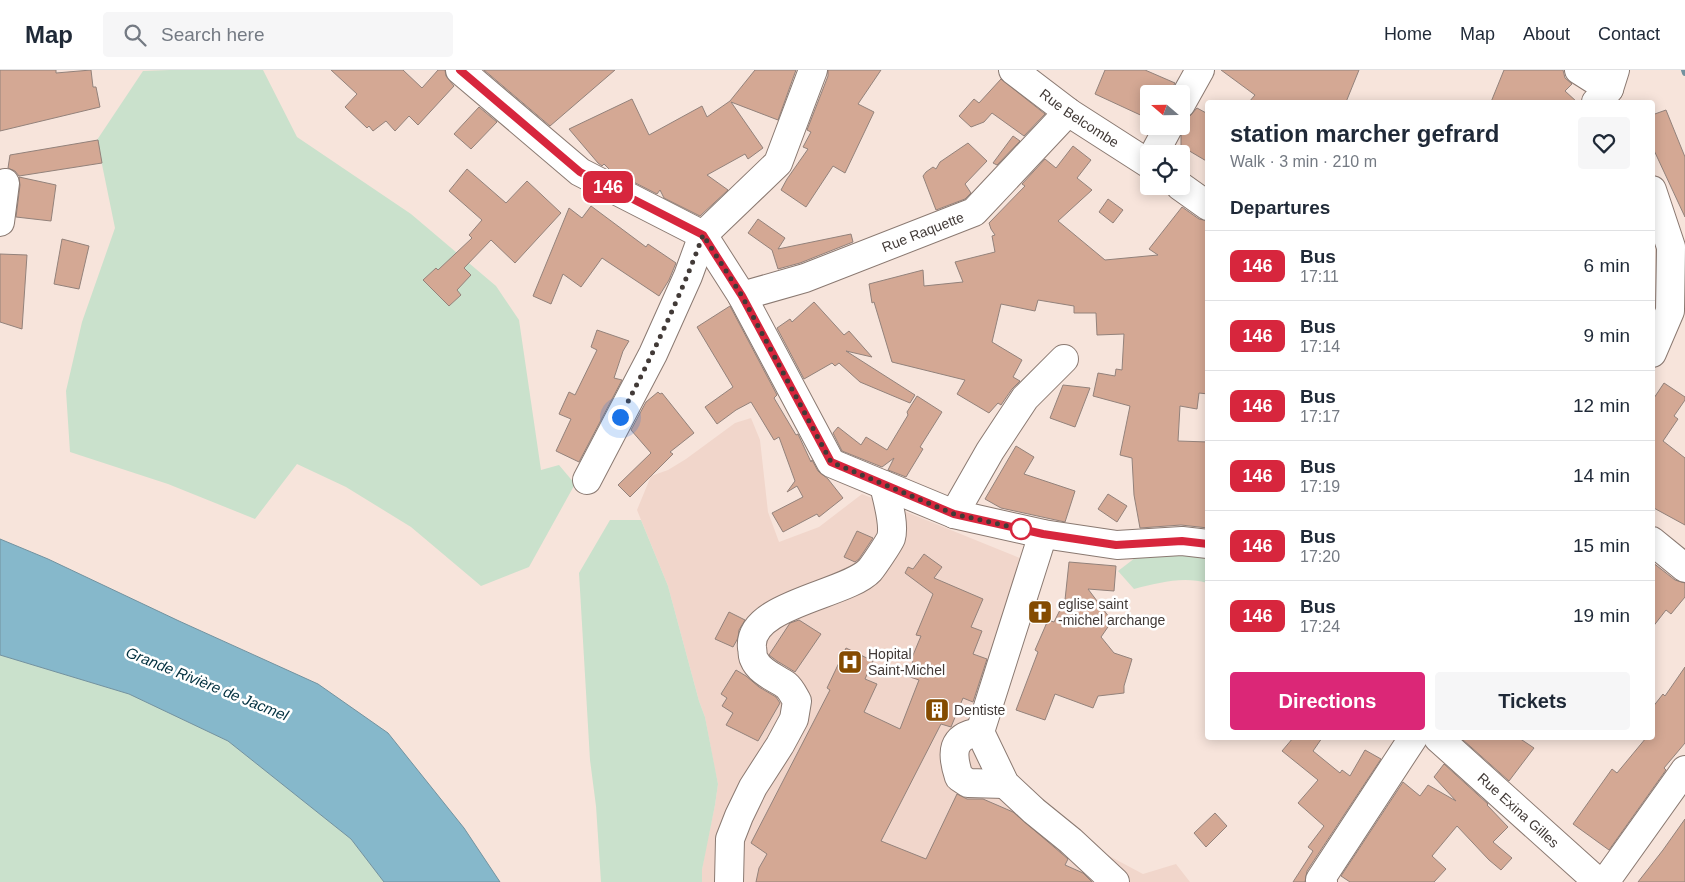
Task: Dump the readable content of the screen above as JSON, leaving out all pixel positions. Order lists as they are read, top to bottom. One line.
{"streets":{"street":["Rue Belcombe","Rue Raquette","Rue Exina Gilles"]},"crossings":[["Rue Belcombe","Rue Raquette"]],"water":["Grande Rivière de Jacmel"],"places":{"church":["eglise saint -michel archange"],"hospital":["Hopital Saint-Michel"],"building":["Dentiste"]},"lines":["bus line 146"],"north":"left","page":{"header":"Map","search":"Search here","nav":["Home","Map","About","Contact"],"on_map":"146","heading":[["station marcher gefrard","Walk · 3 min · 210 m"],"Departures"],"list":[{"mark":"146","name":"Bus","note":"17:11","value":"6 min"},{"mark":"146","name":"Bus","note":"17:14","value":"9 min"},{"mark":"146","name":"Bus","note":"17:17","value":"12 min"},{"mark":"146","name":"Bus","note":"17:19","value":"14 min"},{"mark":"146","name":"Bus","note":"17:20","value":"15 min"},{"mark":"146","name":"Bus","note":"17:24","value":"19 min"}],"buttons":["Directions","Tickets"]}}
